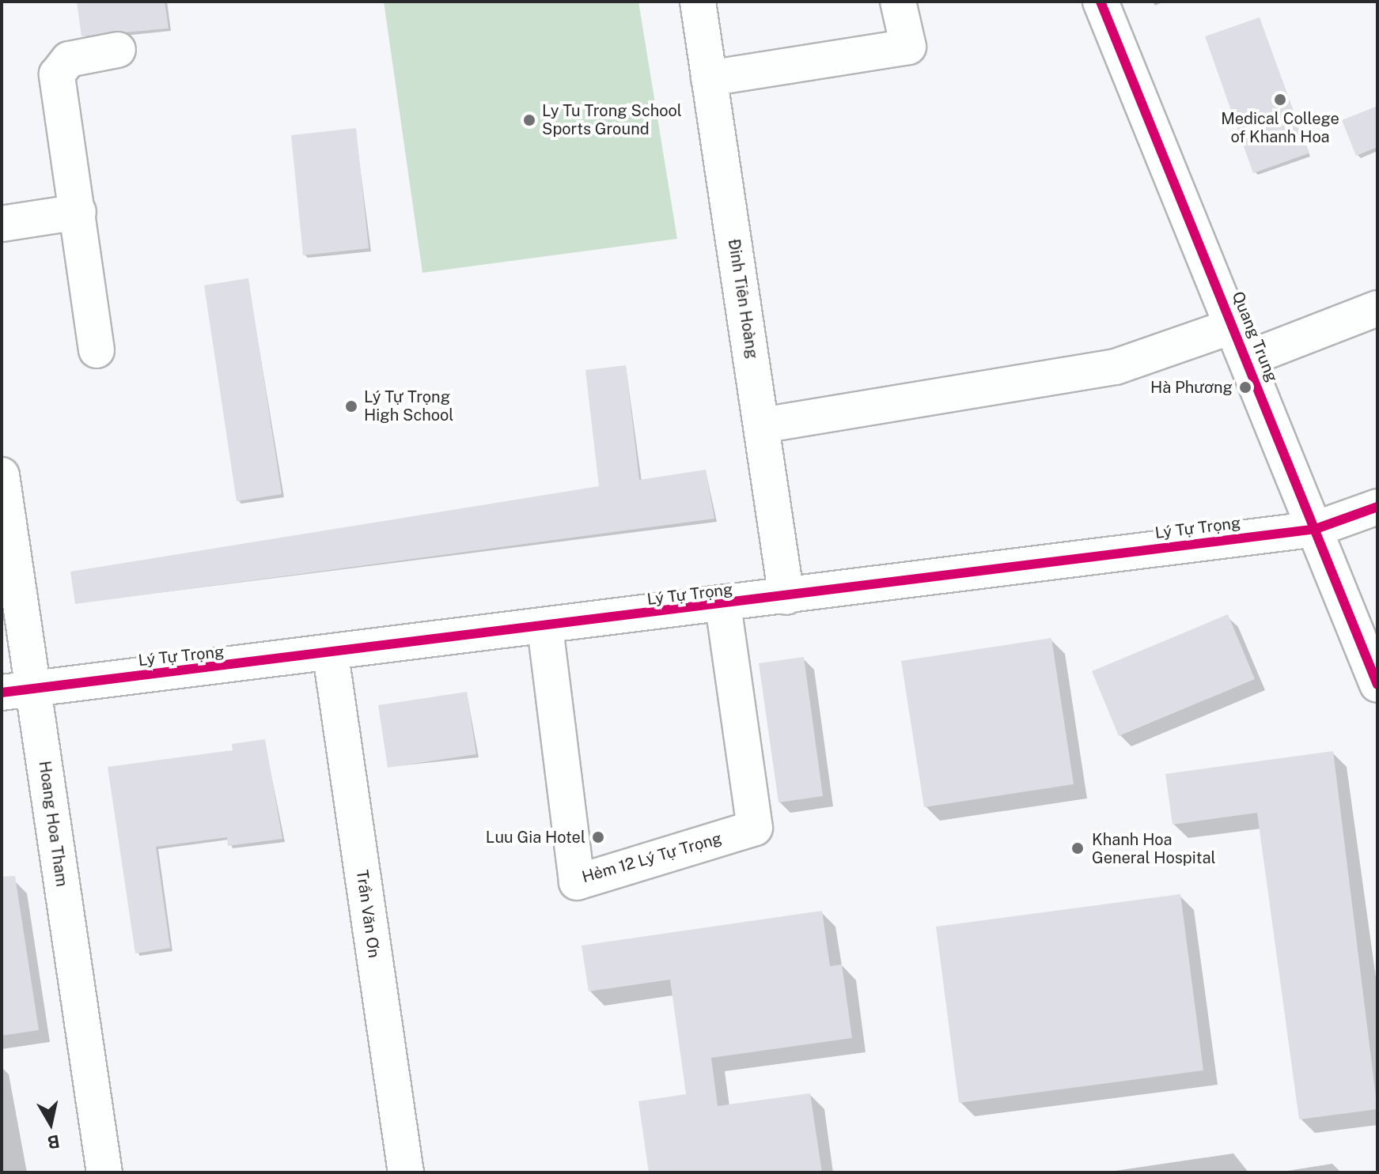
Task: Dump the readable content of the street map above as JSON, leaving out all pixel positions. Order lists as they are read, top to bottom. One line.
{"streets":{"street":["Đinh Tiên Hoàng","Quang Trung","Lý Tự Trọng","Hoang Hoa Tham","Hẻm 12 Lý Tự Trọng","Trần Văn Ơn"]},"crossings":[["Đinh Tiên Hoàng","Lý Tự Trọng"],["Quang Trung","Lý Tự Trọng"],["Lý Tự Trọng","Hoang Hoa Tham"],["Lý Tự Trọng","Hẻm 12 Lý Tự Trọng"],["Lý Tự Trọng","Trần Văn Ơn"]],"places":["Medical College of Khanh Hoa","Ly Tu Trong School Sports Ground","Hà Phương","Lý Tự Trọng High School","Luu Gia Hotel","Khanh Hoa General Hospital"],"north":"bottom"}
